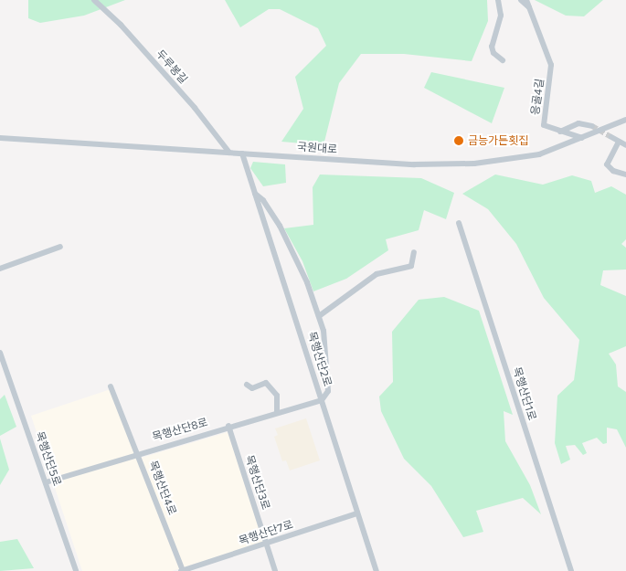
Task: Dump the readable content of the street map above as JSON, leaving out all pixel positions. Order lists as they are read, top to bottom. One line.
{"streets":{"street":["두루봉길","응골4길","국원대로","목행산단2로","목행산단1로","목행산단8로","목행산단5로","목행산단3로","목행산단4로","목행산단7로"]},"crossings":[["두루봉길","국원대로"],["응골4길","국원대로"],["국원대로","목행산단2로"],["목행산단2로","목행산단8로"],["목행산단2로","목행산단7로"],["목행산단8로","목행산단5로"],["목행산단8로","목행산단3로"],["목행산단8로","목행산단4로"],["목행산단3로","목행산단7로"],["목행산단4로","목행산단7로"]],"places":["금능가든횟집"]}
